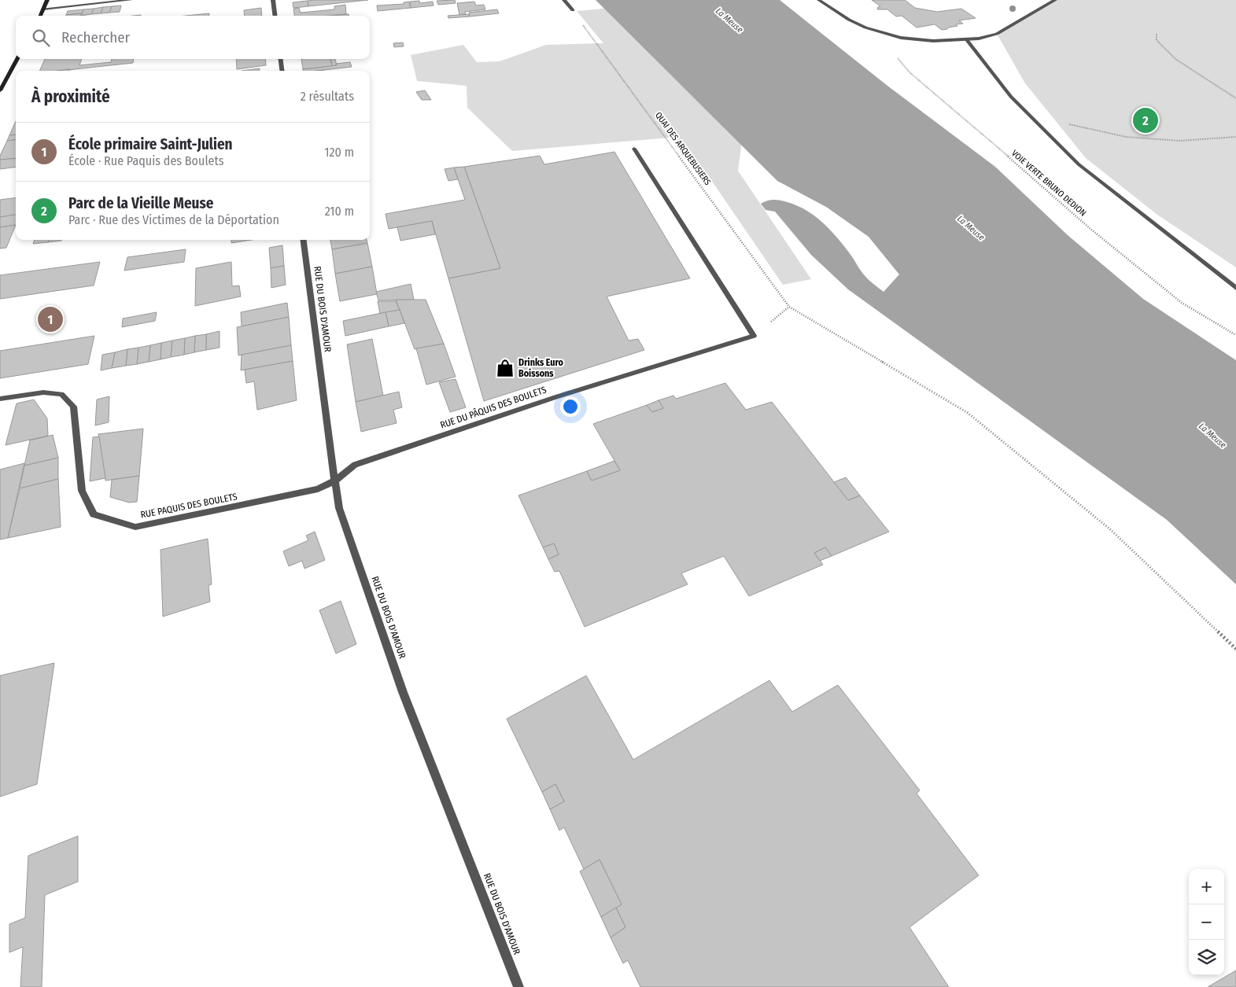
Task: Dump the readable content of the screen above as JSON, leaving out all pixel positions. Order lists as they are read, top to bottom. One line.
{"streets":{"street":["RUE DU BOIS D'AMOUR","RUE DU PÂQUIS DES BOULETS","RUE PAQUIS DES BOULETS"],"path":["QUAI DES ARQUEBUSIERS","VOIE VERTE BRUNO DEDION"]},"crossings":[["RUE DU BOIS D'AMOUR","RUE DU PÂQUIS DES BOULETS"],["RUE DU BOIS D'AMOUR","RUE PAQUIS DES BOULETS"],["RUE DU PÂQUIS DES BOULETS","RUE PAQUIS DES BOULETS"]],"water":["La Meuse"],"places":{"shop":["Drinks Euro Boissons"]},"page":{"search":"Rechercher","heading":["À proximité","2 résultats"],"pins":["2","1"],"list":[{"mark":"1","name":"École primaire Saint-Julien","note":"École · Rue Paquis des Boulets","value":"120 m"},{"mark":"2","name":"Parc de la Vieille Meuse","note":"Parc · Rue des Victimes de la Déportation","value":"210 m"}],"map_buttons":["+","−"]}}
